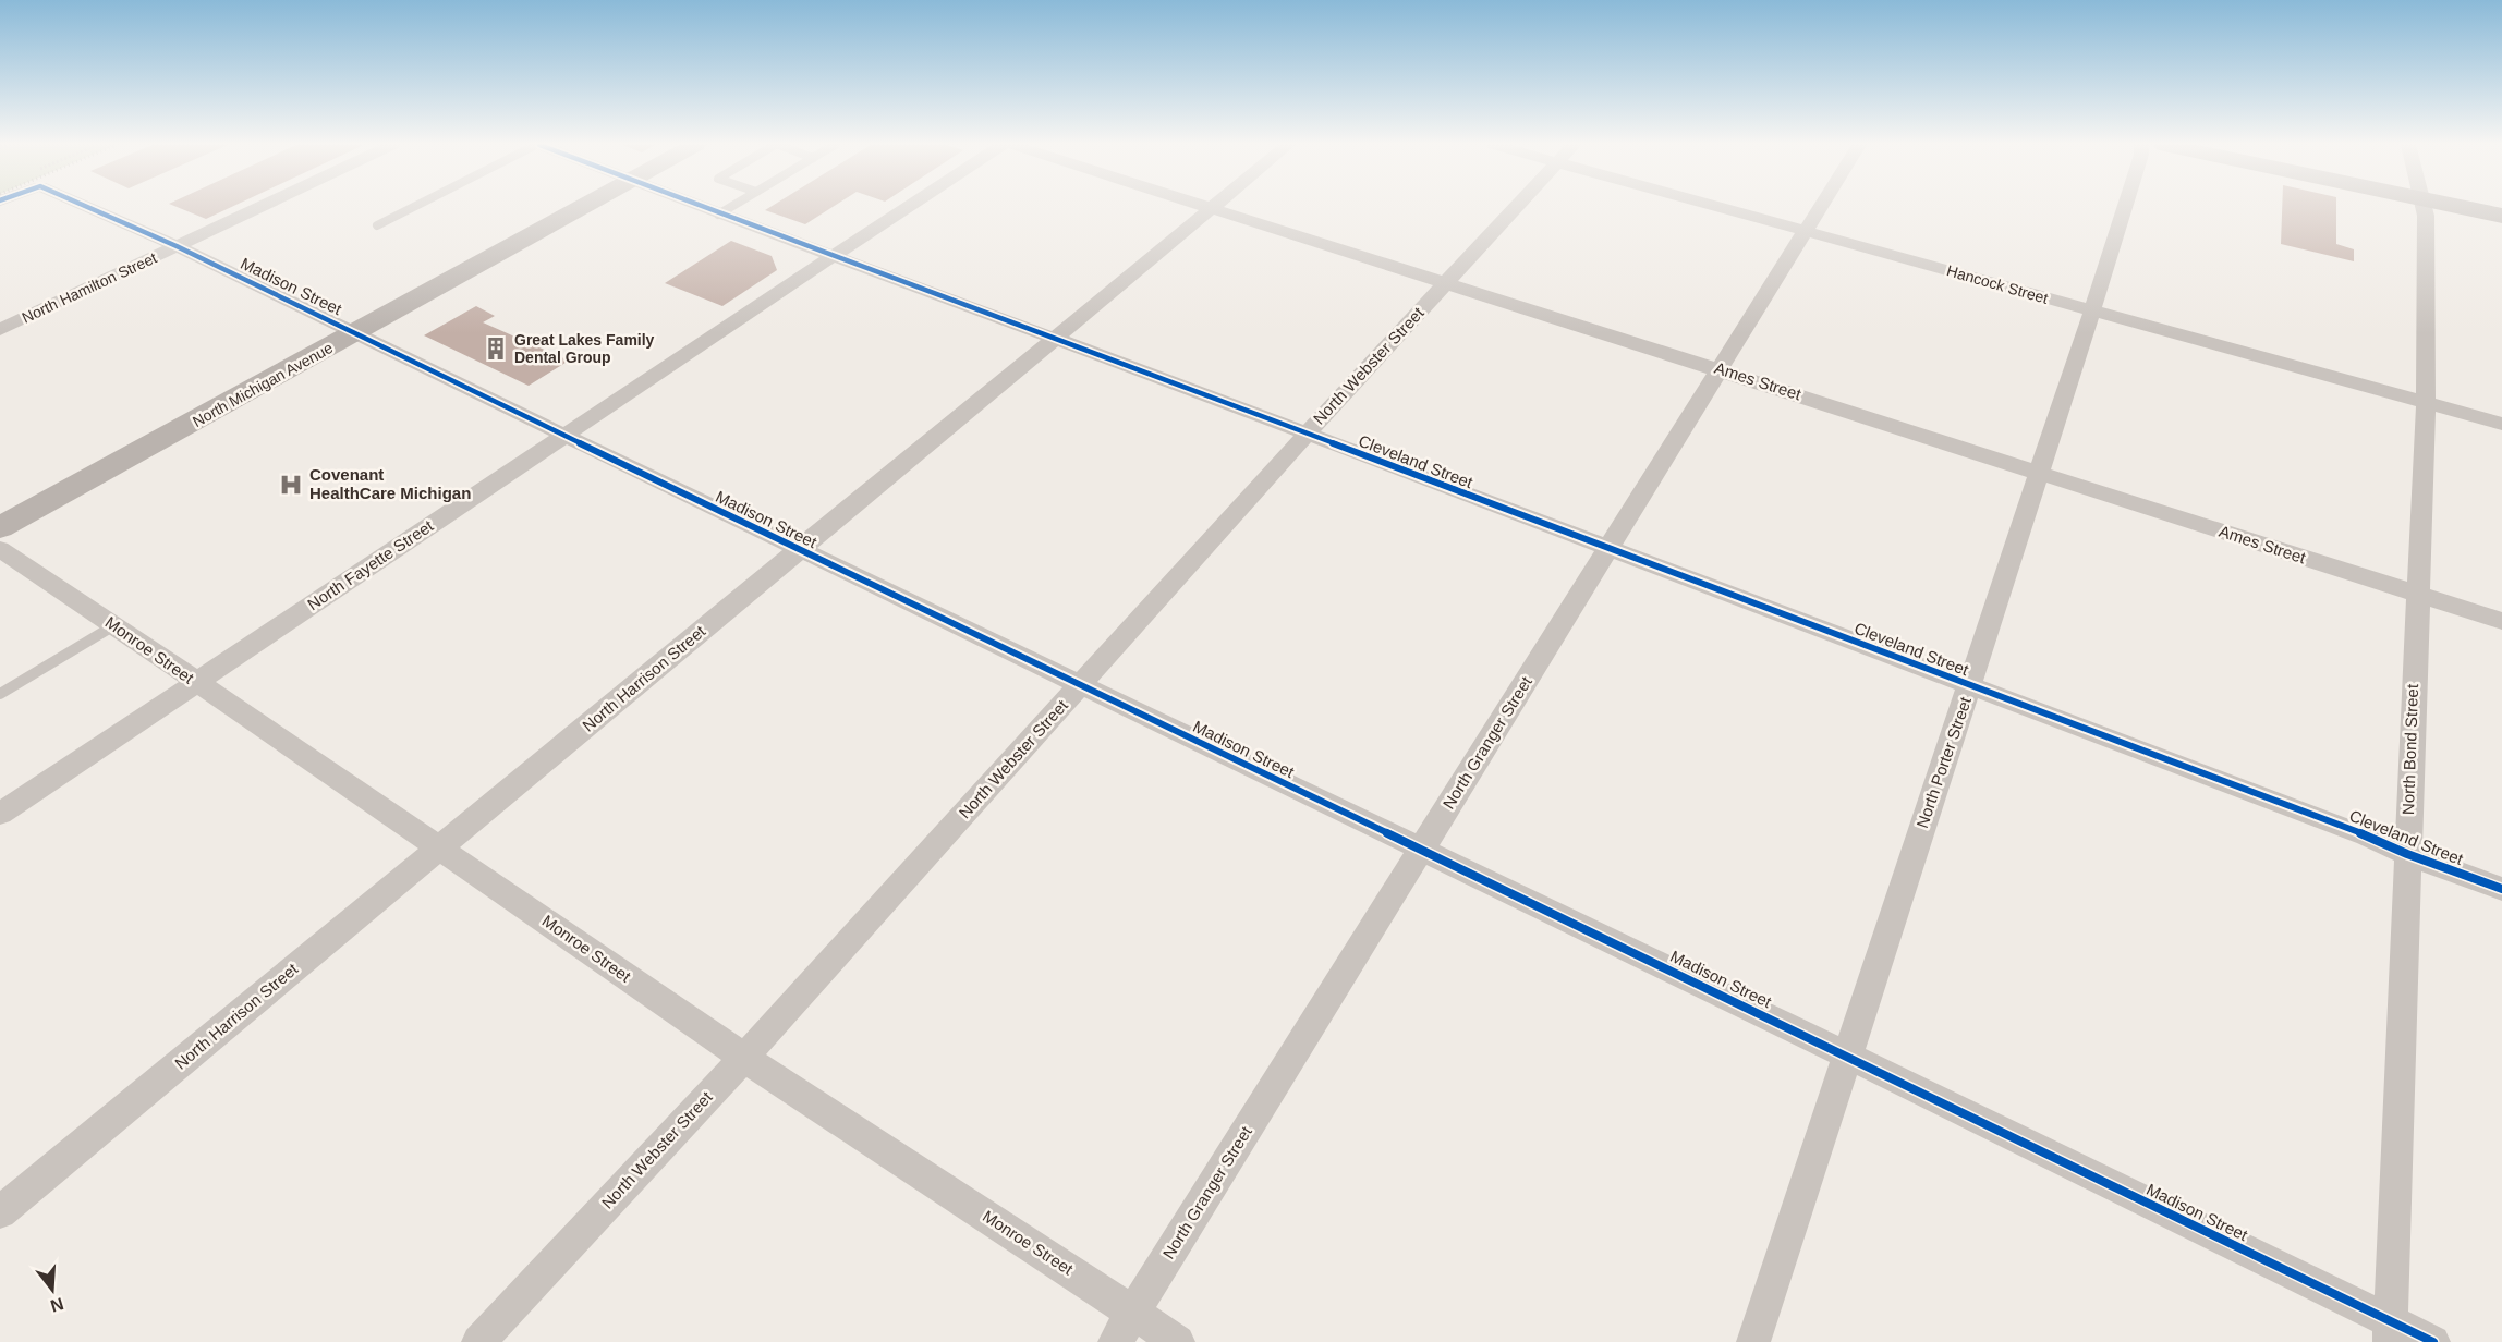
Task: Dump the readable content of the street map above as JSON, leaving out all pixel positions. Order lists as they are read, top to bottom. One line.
{"streets":{"main road":["North Michigan Avenue"],"street":["Hancock Street","Madison Street","North Hamilton Street","North Webster Street","Ames Street","Cleveland Street","North Fayette Street","Monroe Street","North Harrison Street","North Granger Street","North Bond Street","North Porter Street"]},"crossings":[["Hancock Street","North Granger Street"],["Hancock Street","North Bond Street"],["Hancock Street","North Porter Street"],["Madison Street","North Hamilton Street"],["Madison Street","North Webster Street"],["Madison Street","North Michigan Avenue"],["Madison Street","North Fayette Street"],["Madison Street","North Harrison Street"],["Madison Street","North Granger Street"],["Madison Street","North Bond Street"],["Madison Street","North Porter Street"],["North Webster Street","Ames Street"],["North Webster Street","Cleveland Street"],["North Webster Street","Monroe Street"],["Ames Street","North Harrison Street"],["Ames Street","North Granger Street"],["Ames Street","North Bond Street"],["Ames Street","North Porter Street"],["Cleveland Street","North Fayette Street"],["Cleveland Street","North Harrison Street"],["Cleveland Street","North Granger Street"],["Cleveland Street","North Bond Street"],["Cleveland Street","North Porter Street"],["North Fayette Street","Monroe Street"],["Monroe Street","North Harrison Street"],["Monroe Street","North Granger Street"]],"places":{"building":["Great Lakes Family Dental Group"],"hospital":["Covenant HealthCare Michigan"]},"north":"bottom"}
